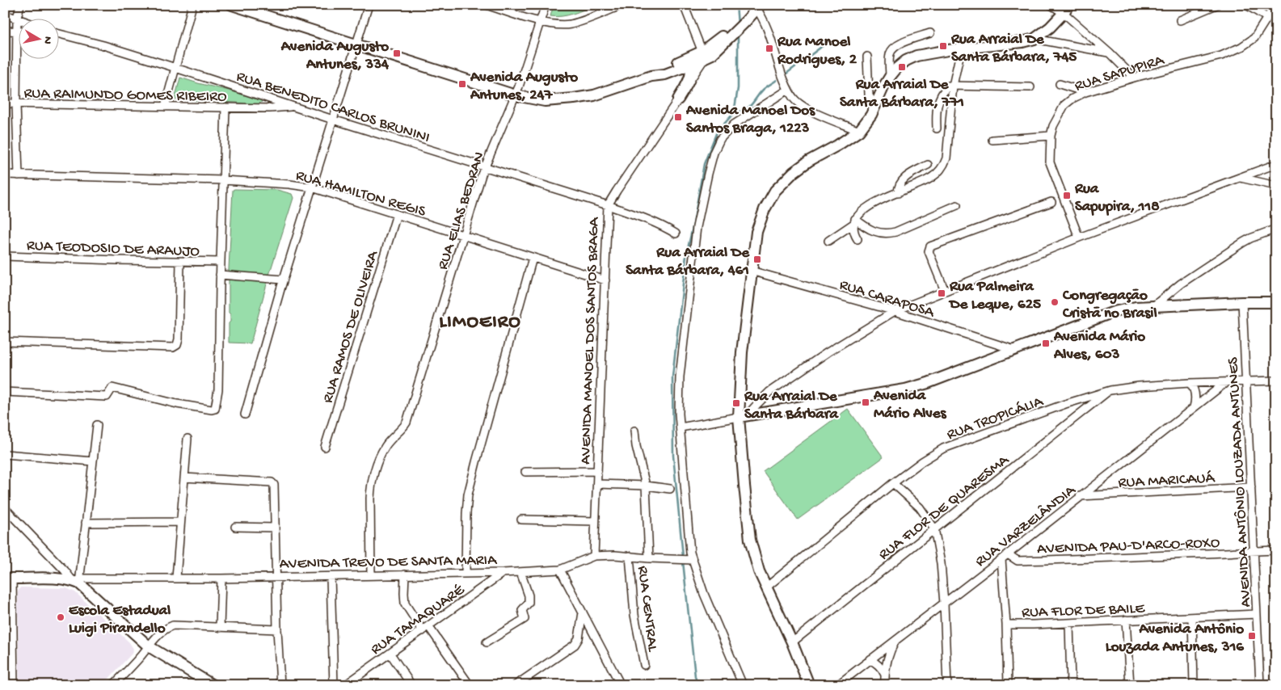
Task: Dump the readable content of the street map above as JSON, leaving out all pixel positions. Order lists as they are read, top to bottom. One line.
{"streets":{"street":["RUA SAPUPIRA","RUA RAIMUNDO GOMES RIBEIRO","RUA BENEDITO CARLOS BRUNINI","RUA HAMILTON REGIS","RUA ELIAS BEDRAN","RUA TEODOSIO DE ARAUJO","RUA CARAPOSA","RUA RAMOS DE OLIVEIRA","AVENIDA MANOEL DOS SANTOS BRAGA","RUA TROPICÁLIA","RUA MARICAUÁ","AVENIDA ANTÔNIO LOUZADA ANTUNES","RUA FLOR DE QUARESMA","RUA VARZELÂNDIA","AVENIDA PAU-D'ARCO-ROXO","AVENIDA TREVO DE SANTA MARIA","RUA CENTRAL","RUA FLOR DE BAILE","RUA TAMAQUARÉ"]},"crossings":[["RUA RAIMUNDO GOMES RIBEIRO","RUA BENEDITO CARLOS BRUNINI"],["RUA BENEDITO CARLOS BRUNINI","RUA ELIAS BEDRAN"],["RUA BENEDITO CARLOS BRUNINI","AVENIDA MANOEL DOS SANTOS BRAGA"],["RUA HAMILTON REGIS","RUA ELIAS BEDRAN"],["RUA HAMILTON REGIS","RUA RAMOS DE OLIVEIRA"],["RUA HAMILTON REGIS","AVENIDA MANOEL DOS SANTOS BRAGA"],["RUA ELIAS BEDRAN","AVENIDA TREVO DE SANTA MARIA"],["AVENIDA MANOEL DOS SANTOS BRAGA","AVENIDA TREVO DE SANTA MARIA"],["RUA TROPICÁLIA","AVENIDA ANTÔNIO LOUZADA ANTUNES"],["RUA TROPICÁLIA","RUA FLOR DE QUARESMA"],["RUA TROPICÁLIA","RUA VARZELÂNDIA"],["RUA MARICAUÁ","AVENIDA ANTÔNIO LOUZADA ANTUNES"],["RUA MARICAUÁ","RUA VARZELÂNDIA"],["AVENIDA ANTÔNIO LOUZADA ANTUNES","AVENIDA PAU-D'ARCO-ROXO"],["AVENIDA ANTÔNIO LOUZADA ANTUNES","RUA FLOR DE BAILE"],["RUA VARZELÂNDIA","AVENIDA PAU-D'ARCO-ROXO"],["AVENIDA TREVO DE SANTA MARIA","RUA CENTRAL"],["AVENIDA TREVO DE SANTA MARIA","RUA TAMAQUARÉ"]],"districts":["LIMOEIRO"],"places":{"transit":["Rua Arraial De Santa Bárbara, 745","Rua Manoel Rodrigues, 2","Avenida Augusto Antunes, 334","Rua Arraial De Santa Bárbara, 771","Avenida Augusto Antunes, 247","Avenida Manoel Dos Santos Braga, 1223","Rua Sapupira, 118","Rua Arraial De Santa Bárbara, 461","Rua Palmeira De Leque, 625","Avenida Mário Alves, 603","Avenida Mário Alves","Rua Arraial De Santa Bárbara","Avenida Antônio Louzada Antunes, 316"],"other":["Congregação Cristã no Brasil","Escola Estadual Luigi Pirandello"]},"north":"right"}
